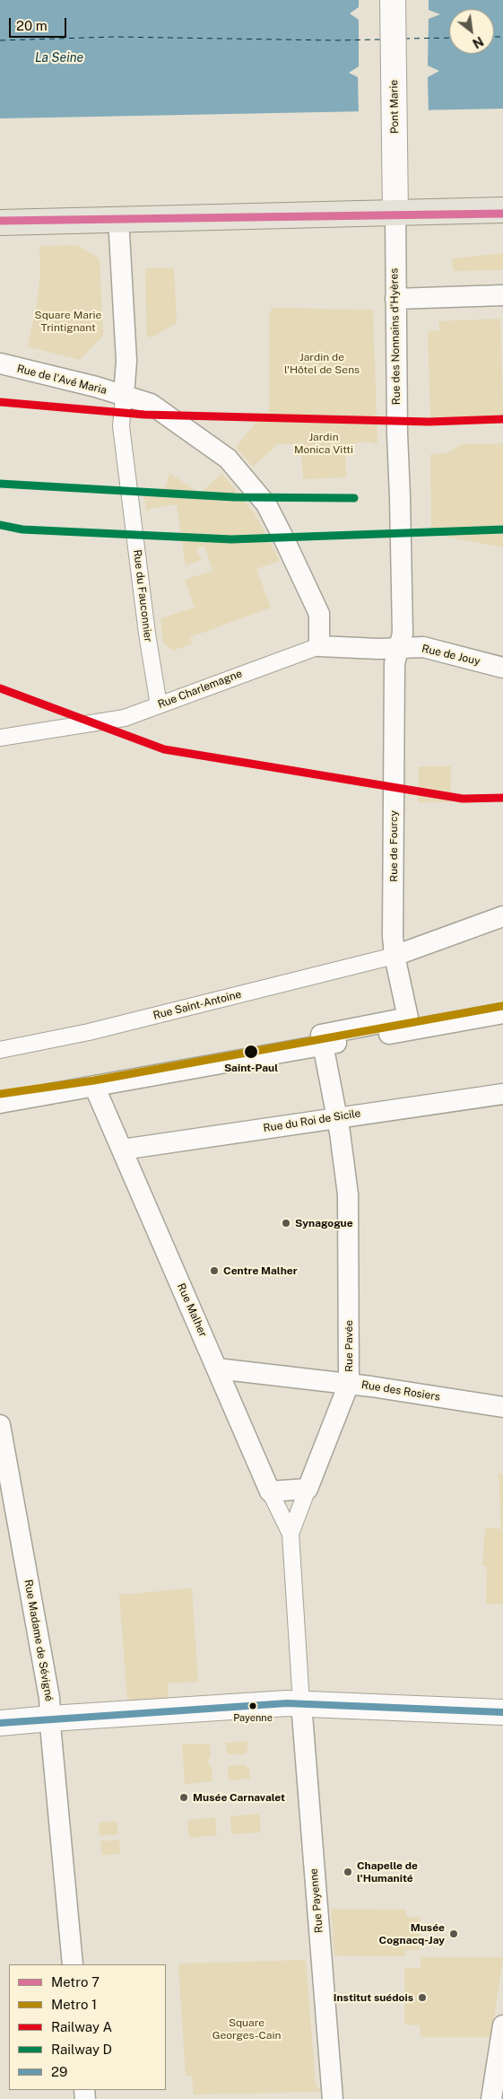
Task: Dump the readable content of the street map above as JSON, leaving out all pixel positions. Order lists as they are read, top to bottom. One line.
{"streets":{"street":["Pont Marie","Rue des Nonnains d'Hyères","Rue de l'Avé Maria","Rue du Fauconnier","Rue de Jouy","Rue Charlemagne","Rue de Fourcy","Rue Saint-Antoine","Rue du Roi de Sicile","Rue Malher","Rue Pavée","Rue des Rosiers","Rue Madame de Sévigné","Rue Payenne"]},"crossings":[["Pont Marie","Rue des Nonnains d'Hyères"],["Rue des Nonnains d'Hyères","Rue de Jouy"],["Rue des Nonnains d'Hyères","Rue Charlemagne"],["Rue des Nonnains d'Hyères","Rue de Fourcy"],["Rue de l'Avé Maria","Rue du Fauconnier"],["Rue de l'Avé Maria","Rue Charlemagne"],["Rue du Fauconnier","Rue Charlemagne"],["Rue de Jouy","Rue Charlemagne"],["Rue de Jouy","Rue de Fourcy"],["Rue Charlemagne","Rue de Fourcy"],["Rue de Fourcy","Rue Saint-Antoine"],["Rue de Fourcy","Rue Pavée"],["Rue du Roi de Sicile","Rue Malher"],["Rue du Roi de Sicile","Rue Pavée"],["Rue Malher","Rue Pavée"],["Rue Malher","Rue des Rosiers"],["Rue Pavée","Rue des Rosiers"],["Rue Pavée","Rue Payenne"]],"water":["La Seine"],"parks":["Square Marie Trintignant","Jardin de l'Hôtel de Sens","Jardin Monica Vitti","Square Georges-Cain"],"places":["Saint-Paul","Synagogue","Centre Malher","Payenne","Musée Carnavalet","Chapelle de l'Humanité","Musée Cognacq-Jay","Institut suédois"],"lines":["metro line 7","rail line A","rail line D","metro line 1","transit line 29"],"legend":["Metro 7","Metro 1","Railway A","Railway D","29"],"scale_bar":"20 m","north":"bottom right"}
